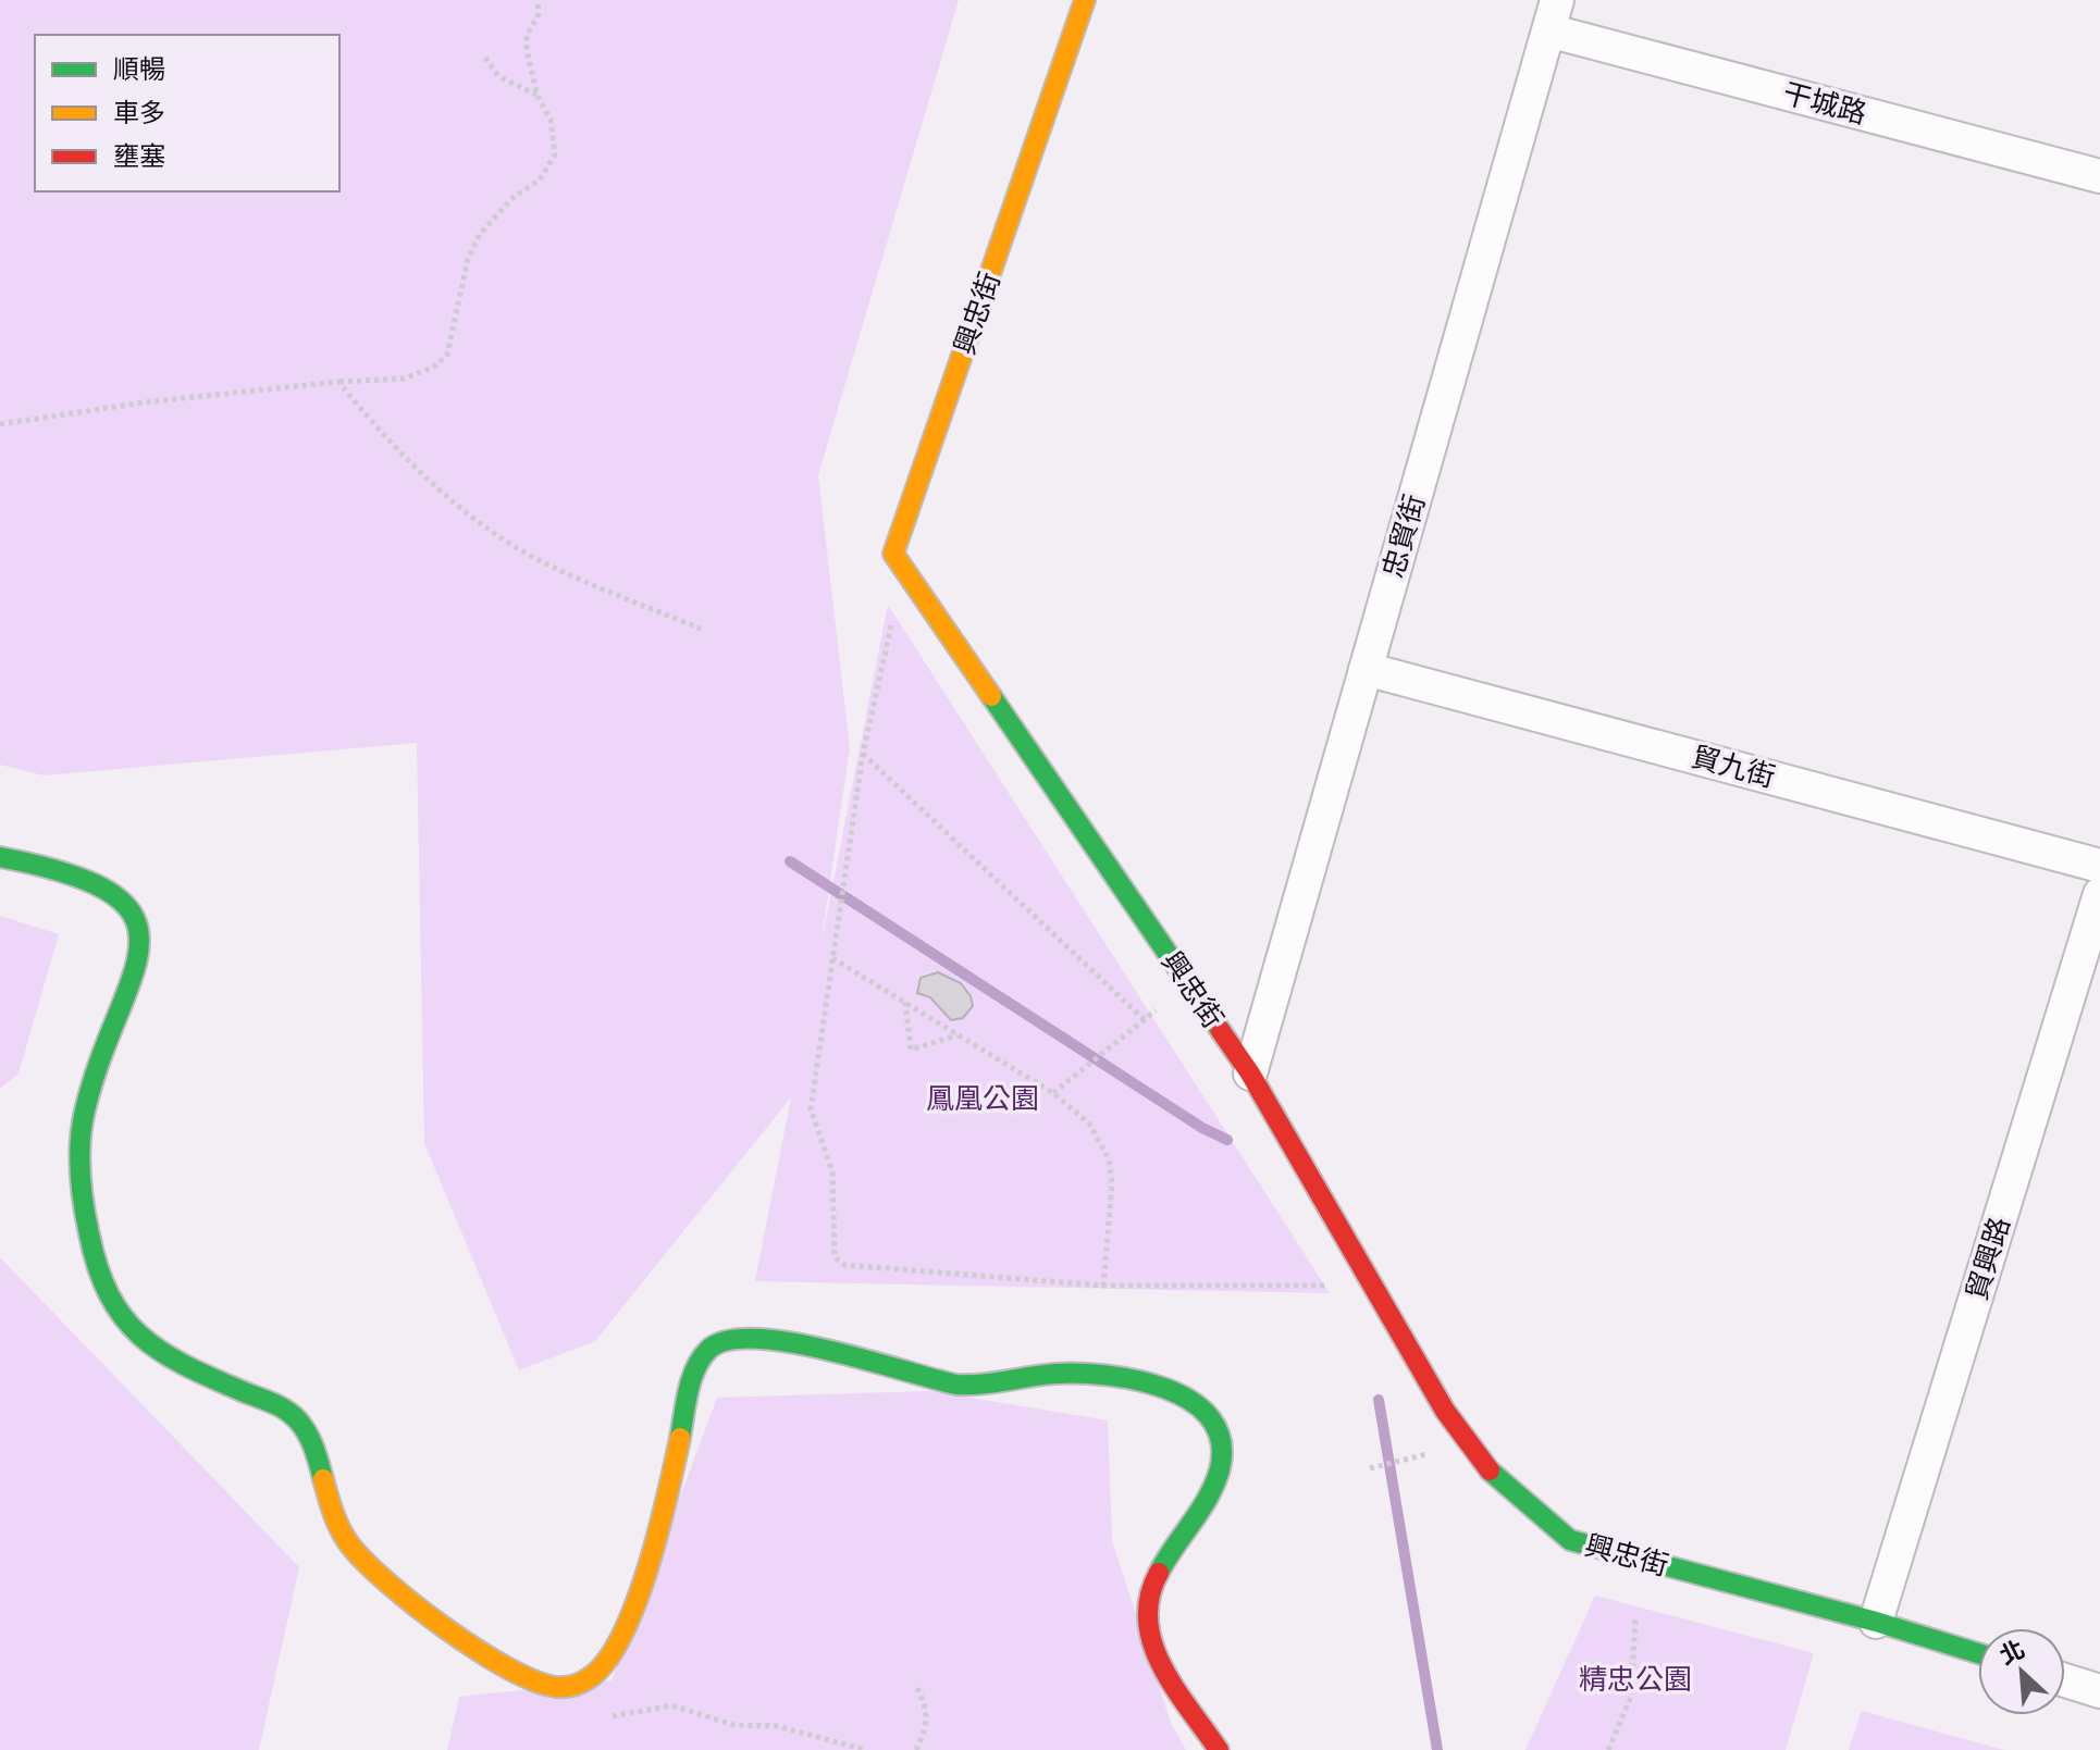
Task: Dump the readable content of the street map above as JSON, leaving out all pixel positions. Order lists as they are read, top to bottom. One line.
{"streets":{"street":["干城路","興忠街","忠貿街","貿九街","貿興路"]},"crossings":[["干城路","忠貿街"],["興忠街","忠貿街"],["興忠街","貿興路"],["忠貿街","貿九街"]],"parks":["鳳凰公園","精忠公園"],"legend":["順暢","車多","壅塞"],"north":"top left"}
